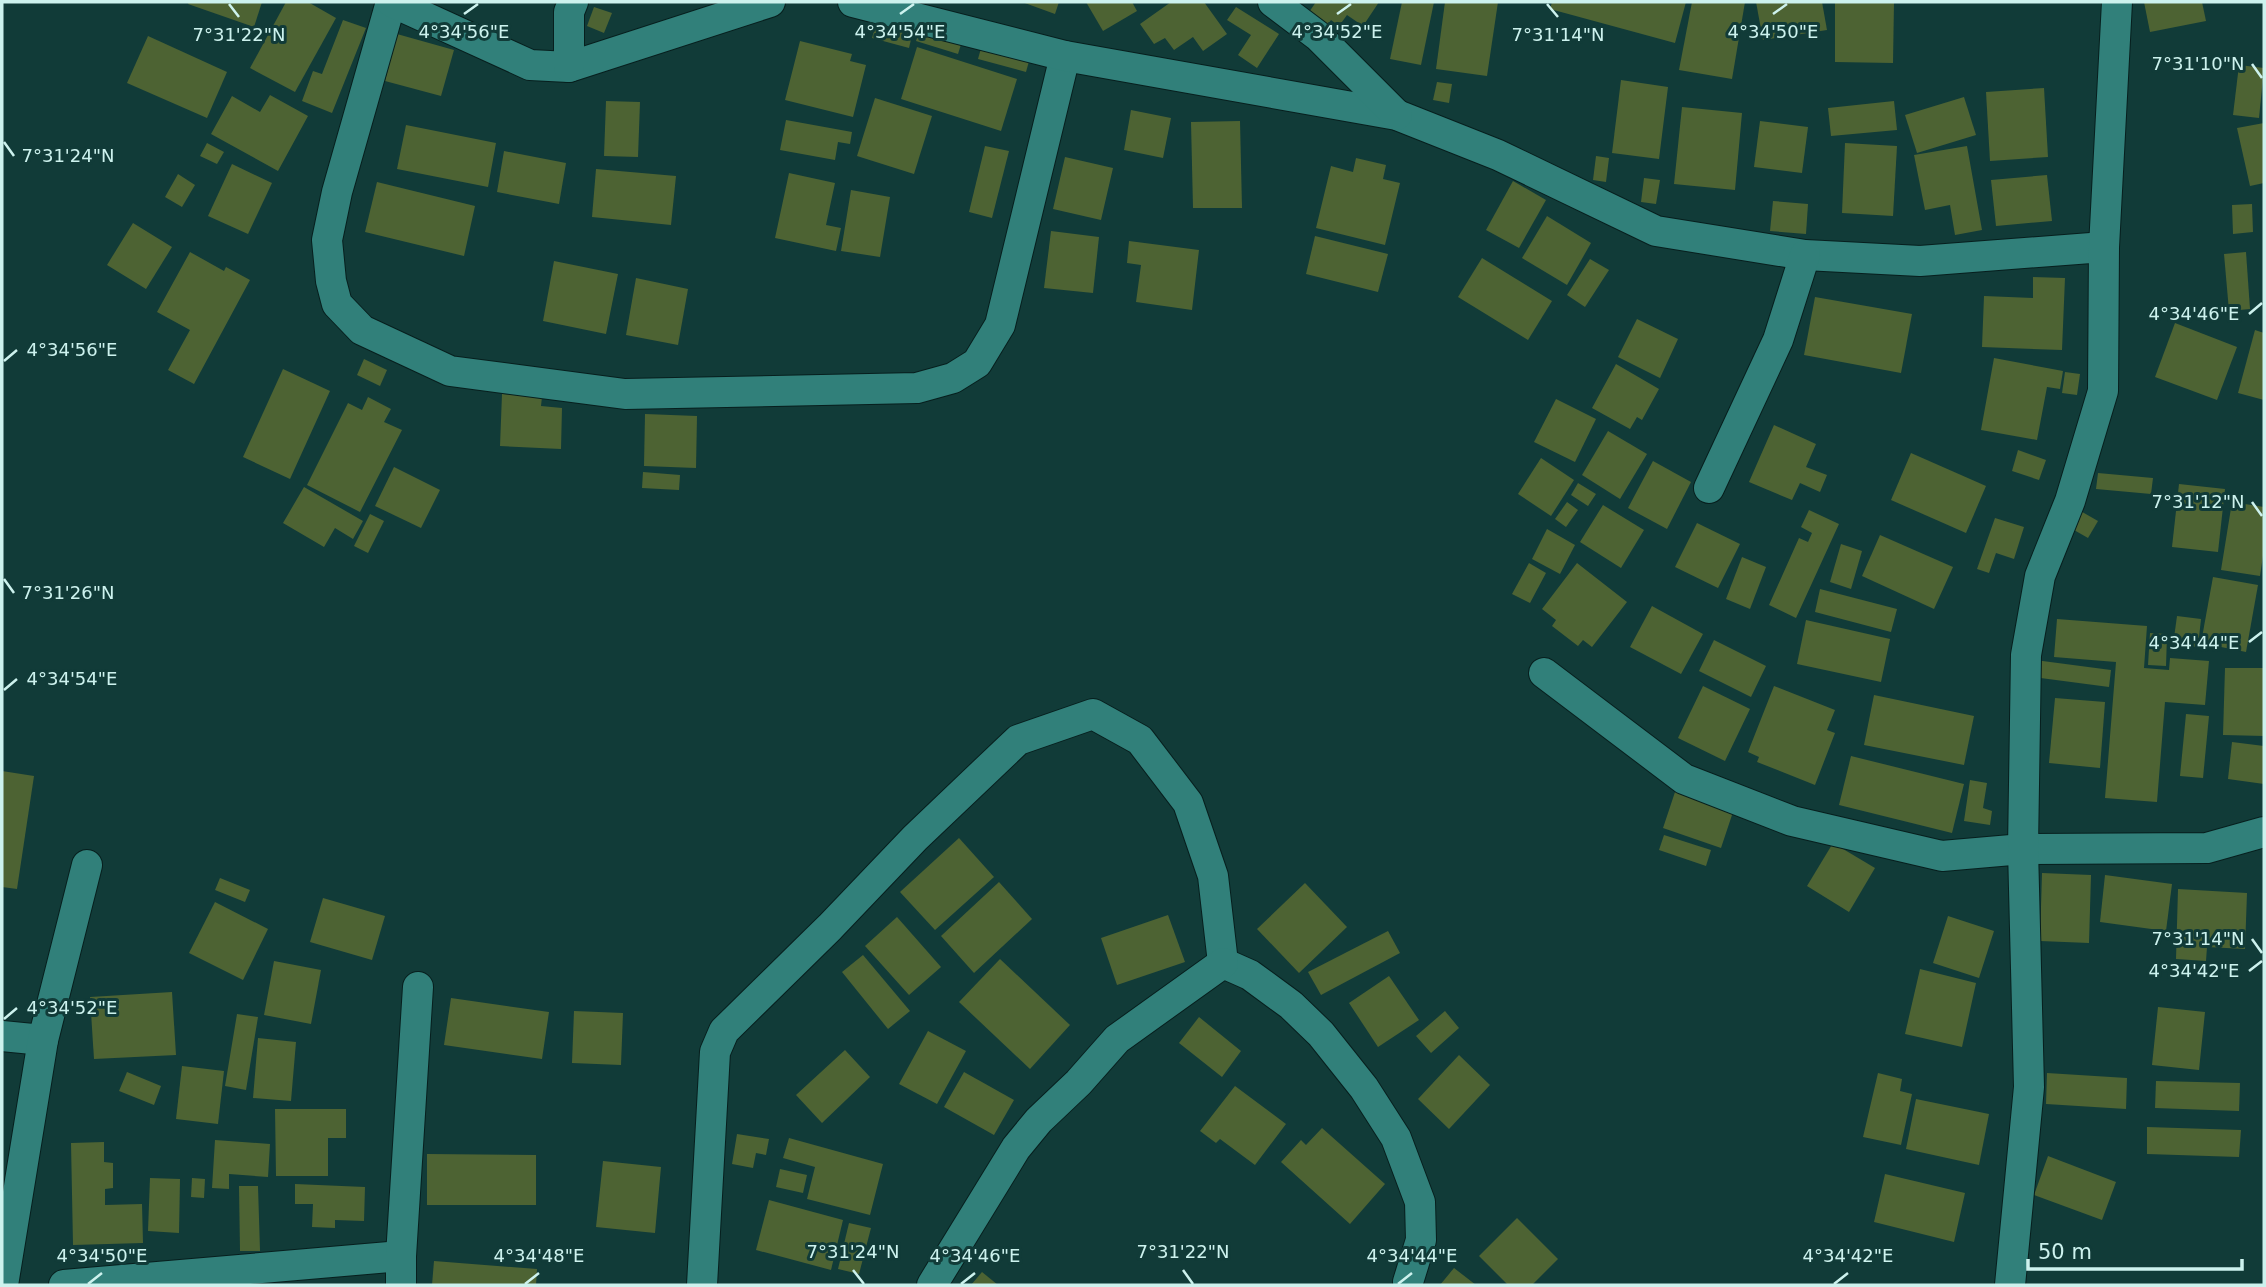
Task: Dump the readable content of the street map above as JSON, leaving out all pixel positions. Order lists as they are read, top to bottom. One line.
{"scale_bar":"50 m","coordinates":["4°34'56\"E","4°34'54\"E","4°34'52\"E","4°34'50\"E","7°31'22\"N","7°31'14\"N","7°31'10\"N","7°31'24\"N","4°34'46\"E","7°31'12\"N","7°31'26\"N","4°34'44\"E","4°34'42\"E","4°34'48\"E"]}
